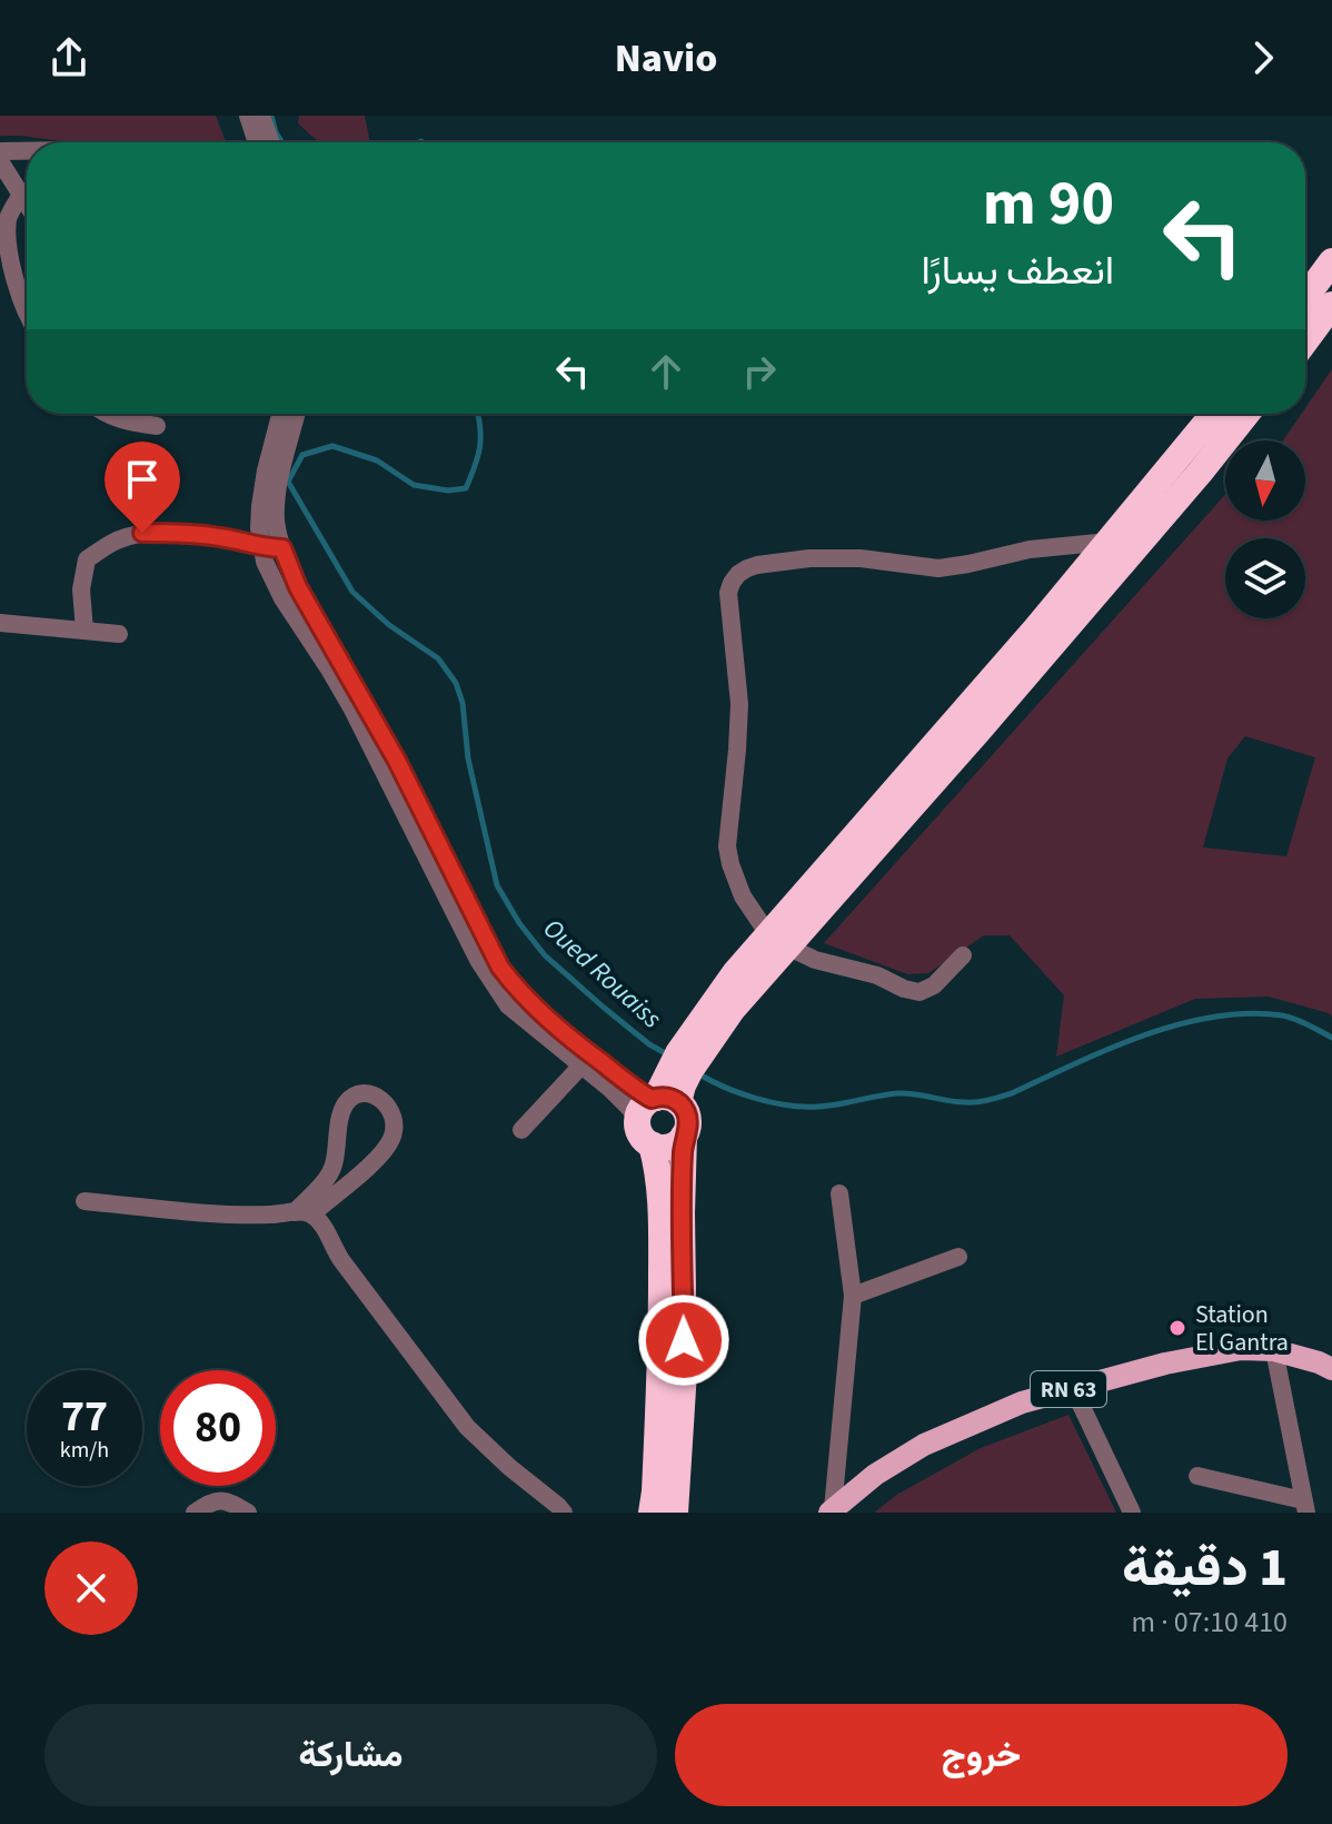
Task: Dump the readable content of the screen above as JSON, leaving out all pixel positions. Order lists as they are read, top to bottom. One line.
{"streets":{"main road":["RN 63"]},"water":["Oued Rouaiss"],"places":["Station El Gantra"],"north":"bottom","page":{"header":"Navio","turn":["90 m","انعطف يسارًا"],"speed":"77 km/h","limit":"80","heading":["1 دقيقة","410 m · 07:10"],"buttons":["خروج","مشاركة"]}}
